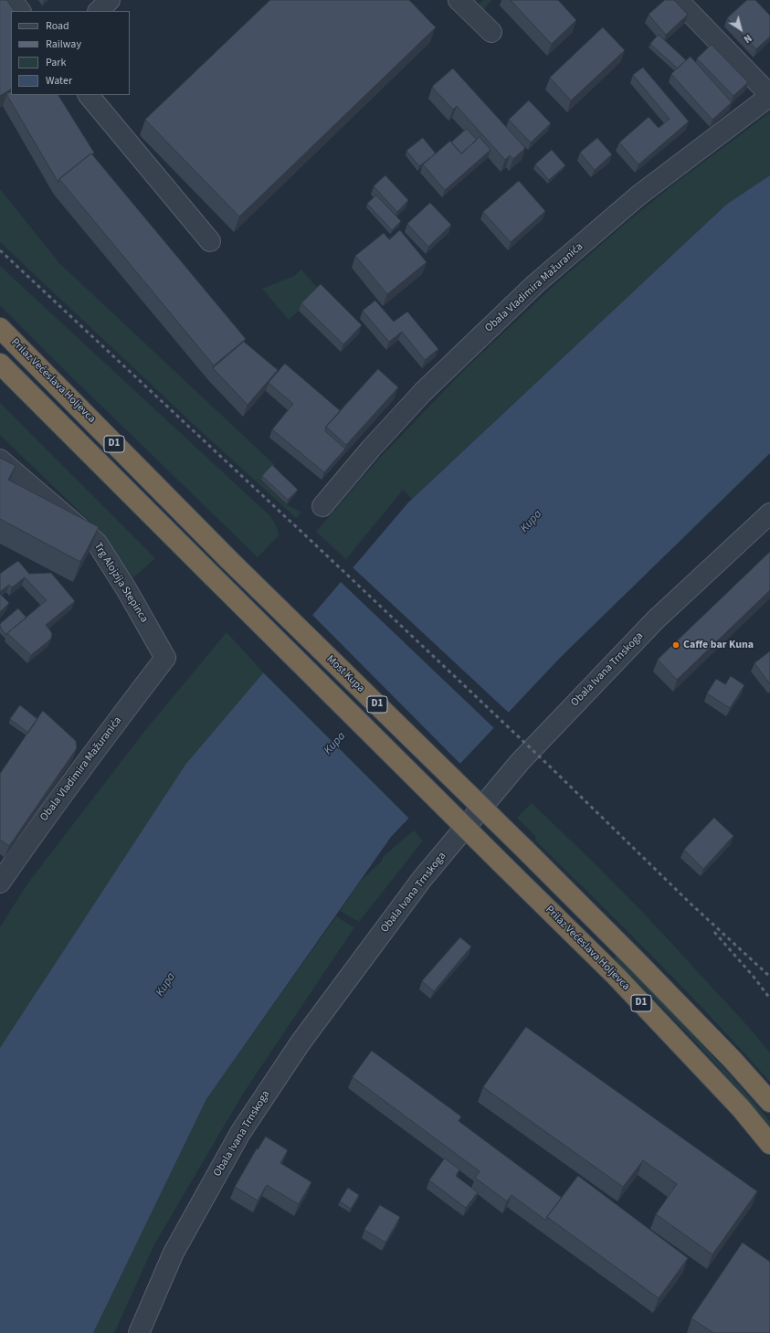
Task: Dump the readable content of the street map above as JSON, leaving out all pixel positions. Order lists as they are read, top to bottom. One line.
{"streets":{"highway":["Prilaz Većeslava Holjevca","D1","Most Kupa"],"street":["Obala Vladimira Mažuranića","Trg Alojzija Stepinca","Obala Ivana Trnskoga"]},"crossings":[["Obala Vladimira Mažuranića","Trg Alojzija Stepinca"],["Prilaz Većeslava Holjevca","Most Kupa"]],"water":["Kupa"],"places":["Caffe bar Kuna"],"legend":["Road","Railway","Park","Water"],"north":"bottom right"}
